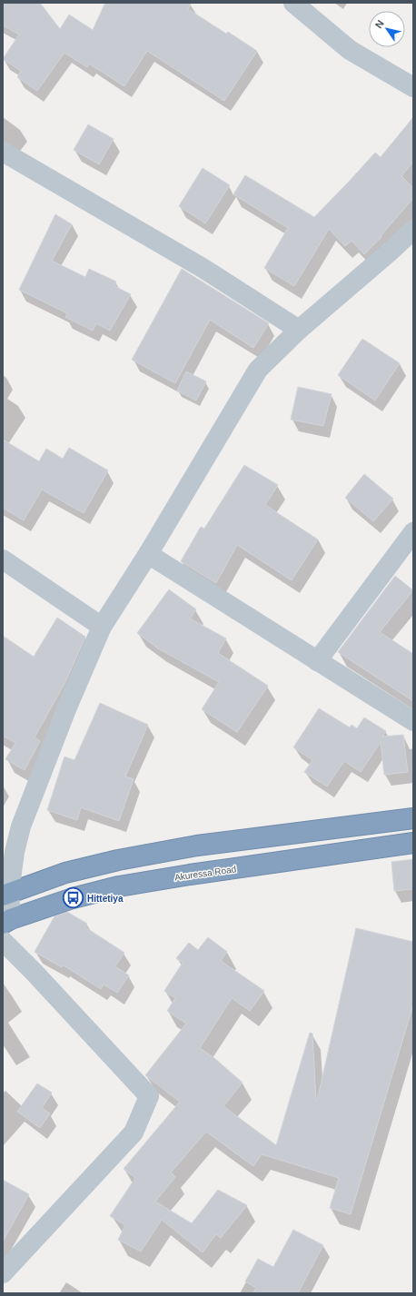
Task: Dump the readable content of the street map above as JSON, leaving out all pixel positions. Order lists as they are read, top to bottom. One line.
{"streets":{"highway":["Akuressa Road"]},"places":{"bus stop":["Hittetiya"]},"north":"top left"}
